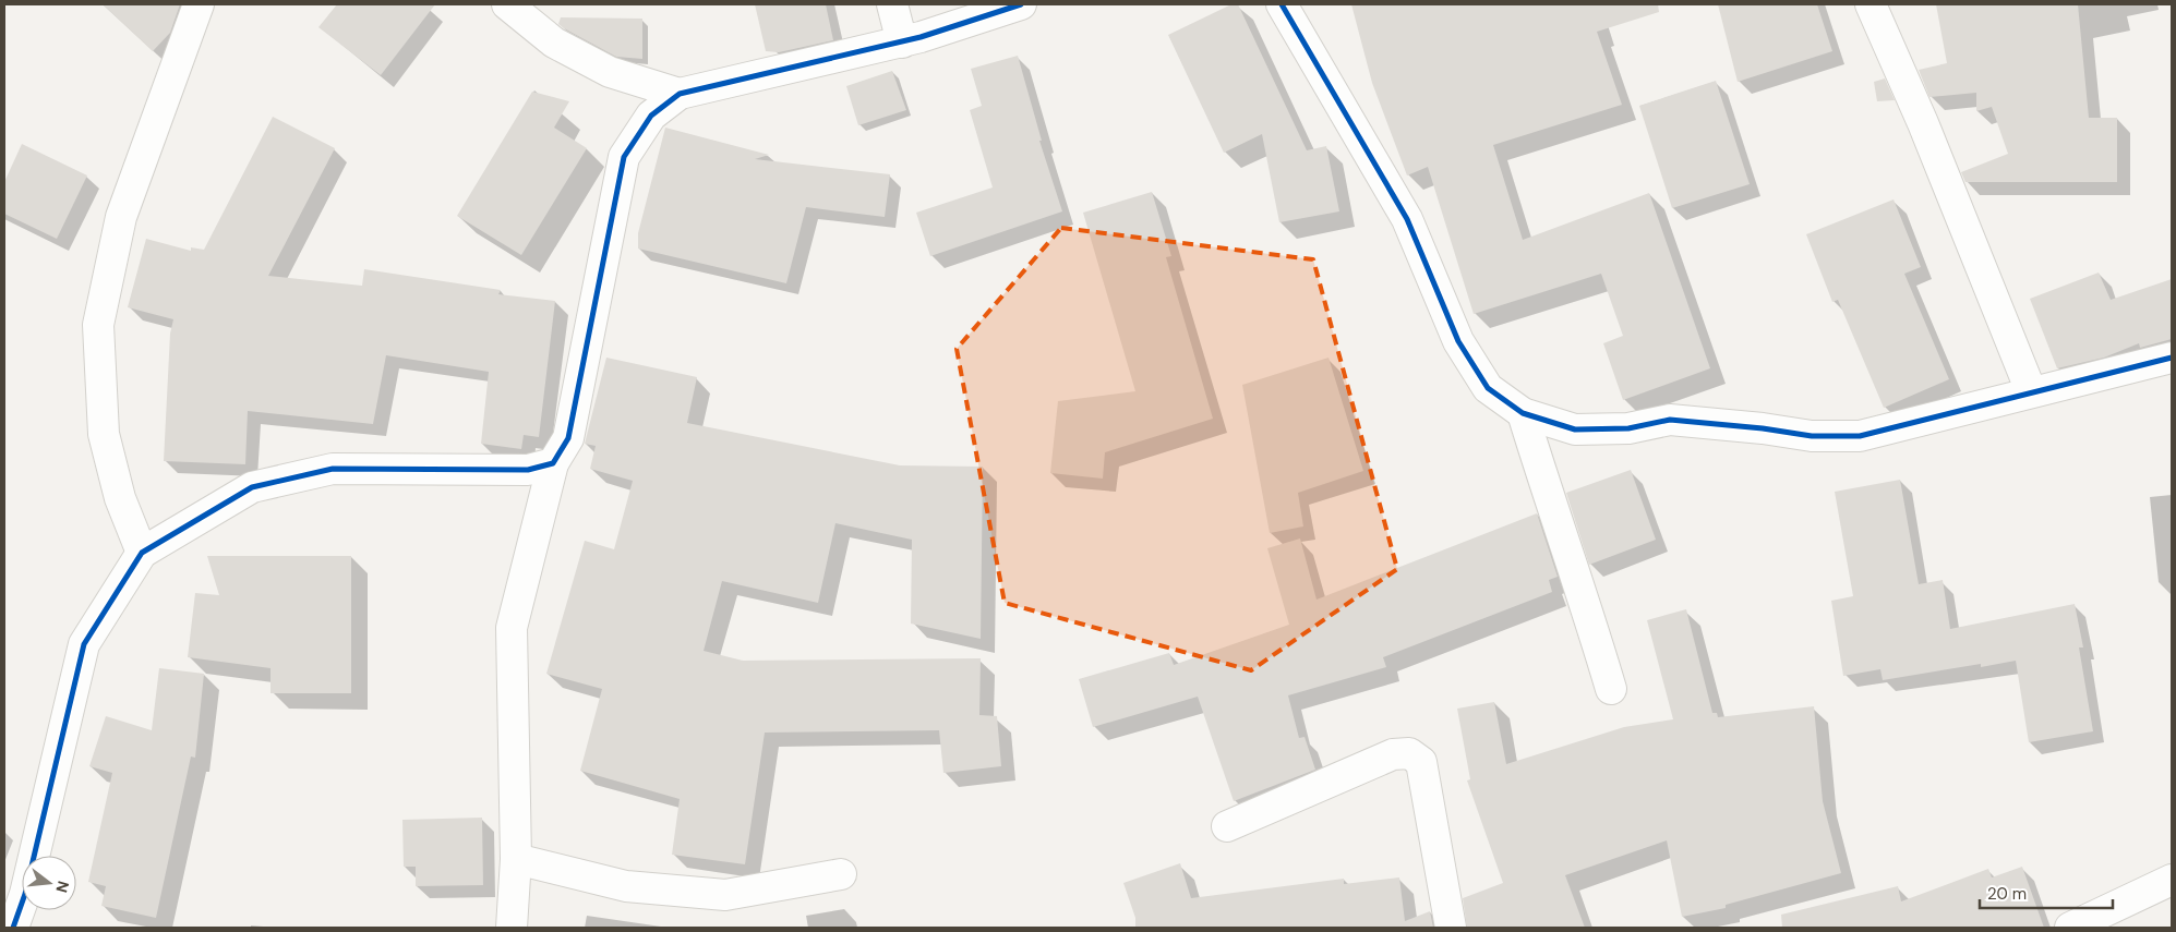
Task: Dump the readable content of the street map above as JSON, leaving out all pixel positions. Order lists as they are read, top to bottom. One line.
{"scale_bar":"20 m","north":"right"}
